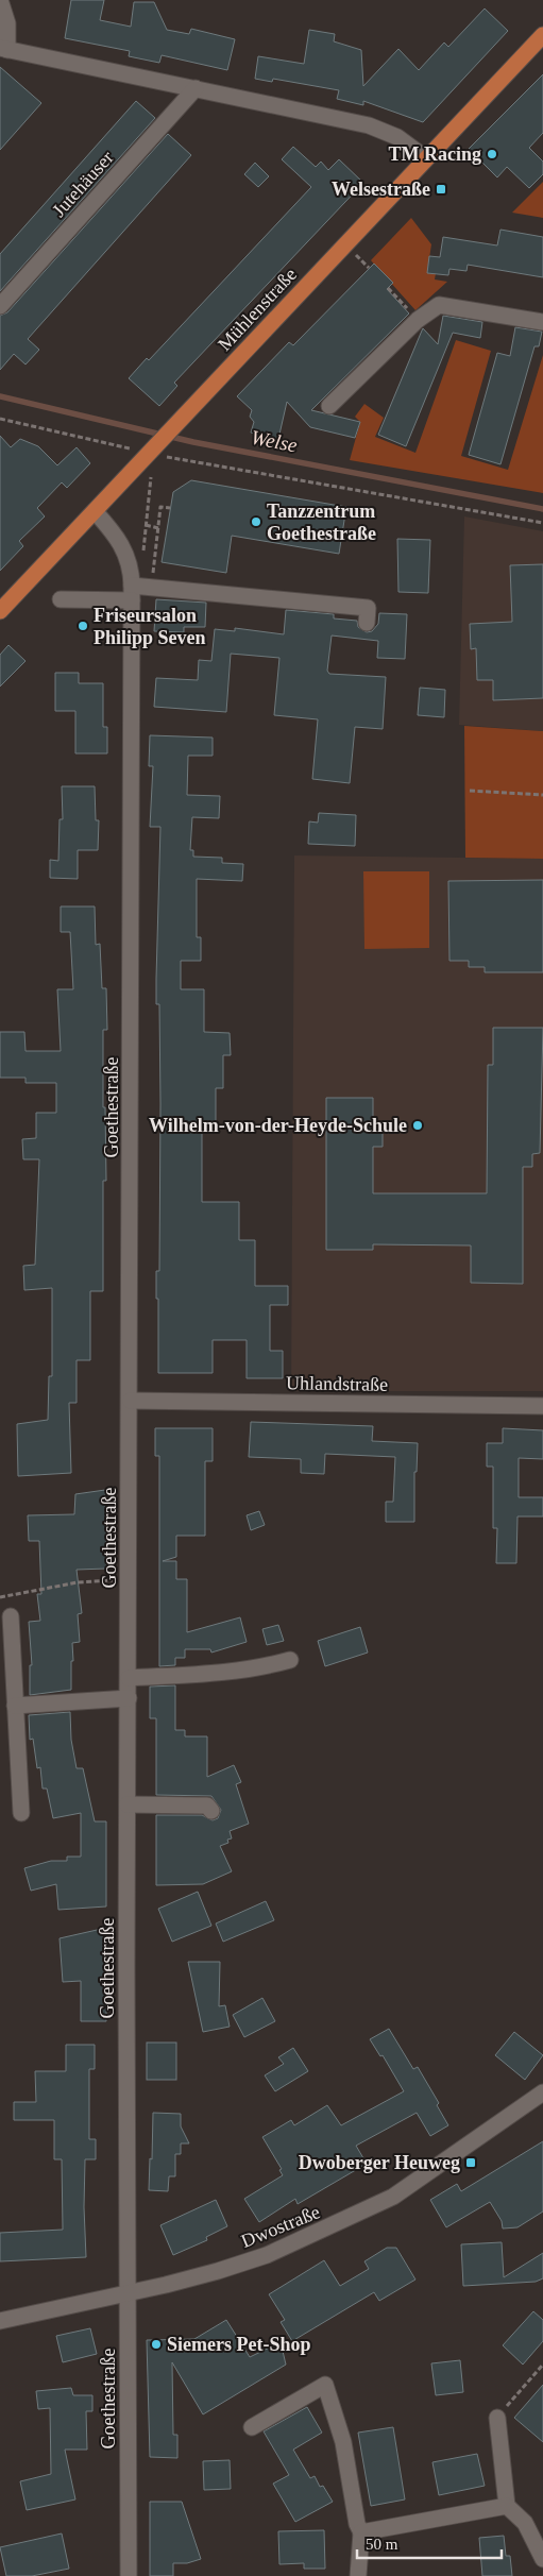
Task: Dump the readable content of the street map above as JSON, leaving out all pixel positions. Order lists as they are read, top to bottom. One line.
{"streets":{"main road":["Mühlenstraße"],"street":["Jutehäuser","Goethestraße","Uhlandstraße","Dwostraße"]},"crossings":[["Mühlenstraße","Goethestraße"],["Goethestraße","Uhlandstraße"],["Goethestraße","Dwostraße"]],"water":["Welse"],"places":{"other":["TM Racing","Tanzzentrum Goethestraße","Friseursalon Philipp Seven","Wilhelm-von-der-Heyde-Schule","Siemers Pet-Shop"],"transit":["Welsestraße","Dwoberger Heuweg"]},"scale_bar":"50 m"}
